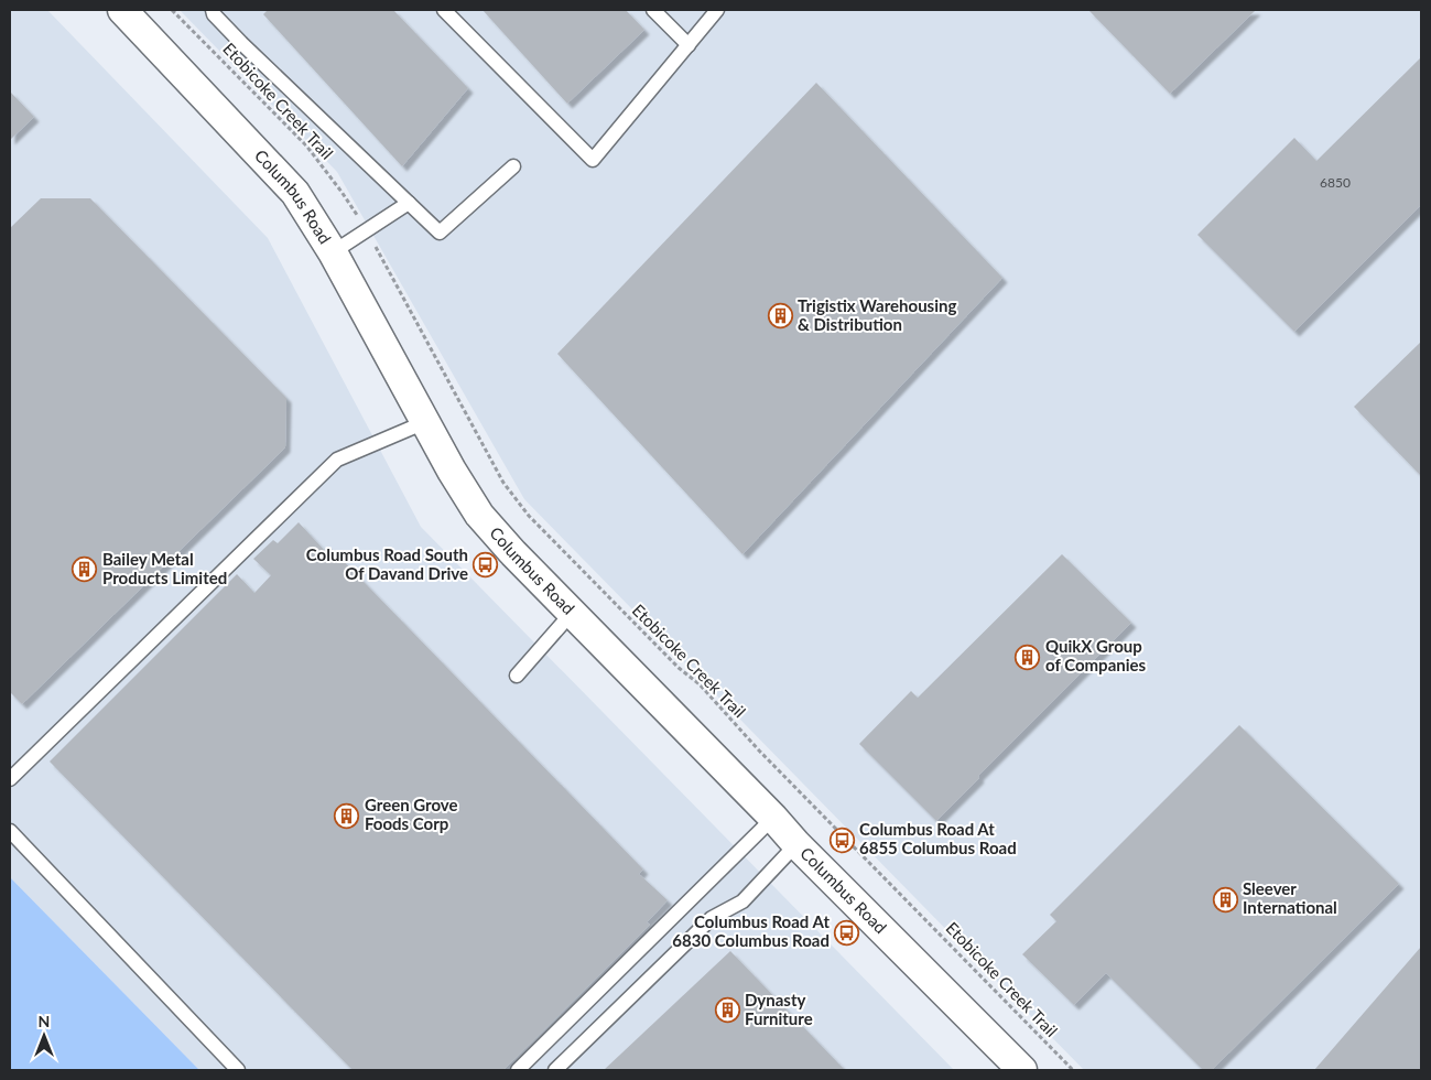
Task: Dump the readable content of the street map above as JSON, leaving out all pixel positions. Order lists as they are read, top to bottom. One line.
{"streets":{"street":["Columbus Road"],"path":["Etobicoke Creek Trail"]},"places":{"building":["Trigistix Warehousing & Distribution","Bailey Metal Products Limited","QuikX Group of Companies","Green Grove Foods Corp","Sleever International","Dynasty Furniture"],"bus stop":["Columbus Road South Of Davand Drive","Columbus Road At 6855 Columbus Road","Columbus Road At 6830 Columbus Road"]},"house_numbers":["6850"],"north":"top"}
